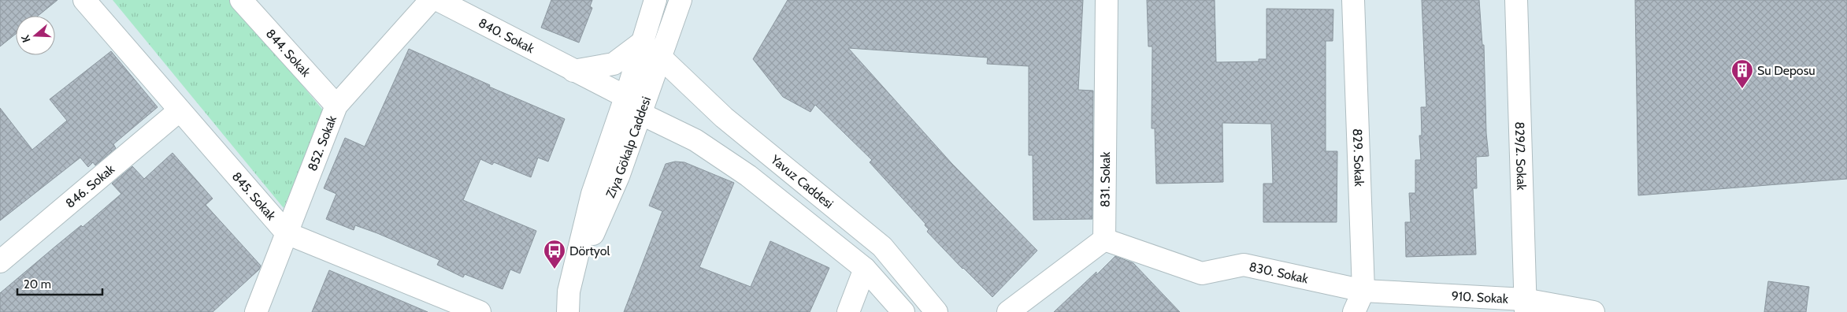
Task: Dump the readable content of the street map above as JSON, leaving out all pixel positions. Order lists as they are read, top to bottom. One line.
{"streets":{"street":["840. Sokak","844. Sokak","852. Sokak","Ziya Gökalp Caddesi","829/2. Sokak","829. Sokak","831. Sokak","Yavuz Caddesi","846. Sokak","845. Sokak","830. Sokak","910. Sokak"]},"crossings":[["840. Sokak","Ziya Gökalp Caddesi"],["844. Sokak","852. Sokak"],["852. Sokak","845. Sokak"],["Ziya Gökalp Caddesi","Yavuz Caddesi"],["829/2. Sokak","910. Sokak"],["829. Sokak","830. Sokak"],["829. Sokak","910. Sokak"],["831. Sokak","830. Sokak"],["846. Sokak","845. Sokak"],["830. Sokak","910. Sokak"]],"places":{"building":["Su Deposu"],"bus stop":["Dörtyol"]},"scale_bar":"20 m","north":"left"}
